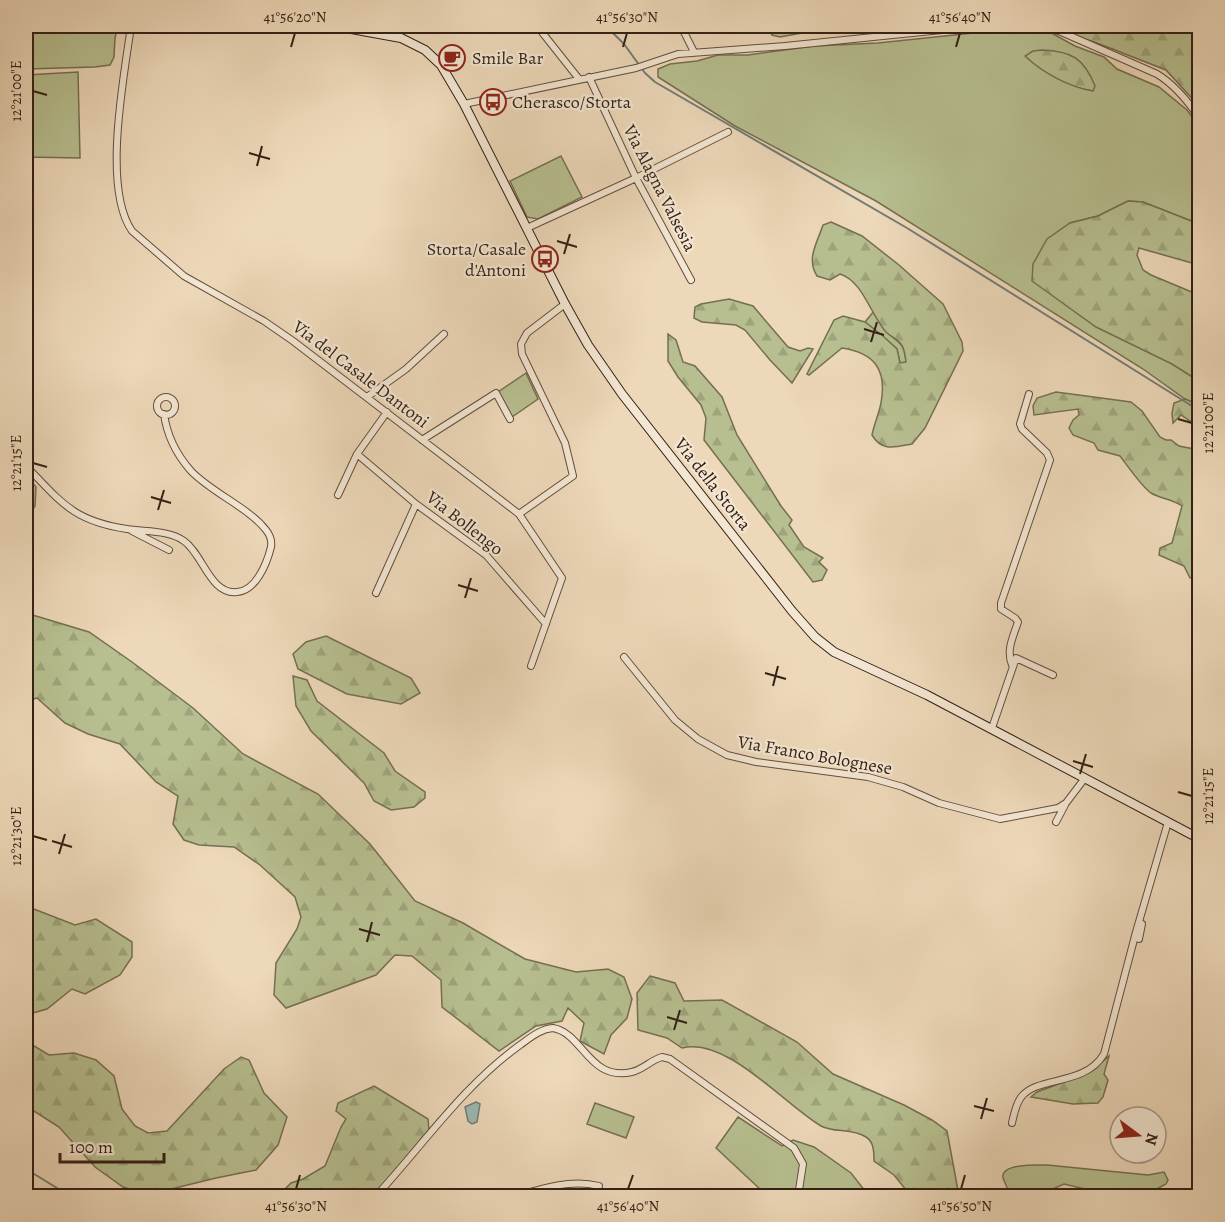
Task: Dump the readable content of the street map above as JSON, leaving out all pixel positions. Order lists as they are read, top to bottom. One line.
{"streets":{"main road":["Via della Storta"],"street":["Via Alagna Valsesia","Via del Casale Dantoni","Via Bollengo","Via Franco Bolognese"]},"crossings":[["Via del Casale Dantoni","Via Bollengo"],["Via della Storta","Via Franco Bolognese"]],"places":{"cafe":["Smile Bar"],"bus stop":["Cherasco/Storta","Storta/Casale d'Antoni"]},"scale_bar":"100 m","north":"right","coordinates":["41°56'20\"N","41°56'30\"N","41°56'40\"N","12°21'00\"E","12°21'15\"E","12°21'30\"E","41°56'50\"N"]}
